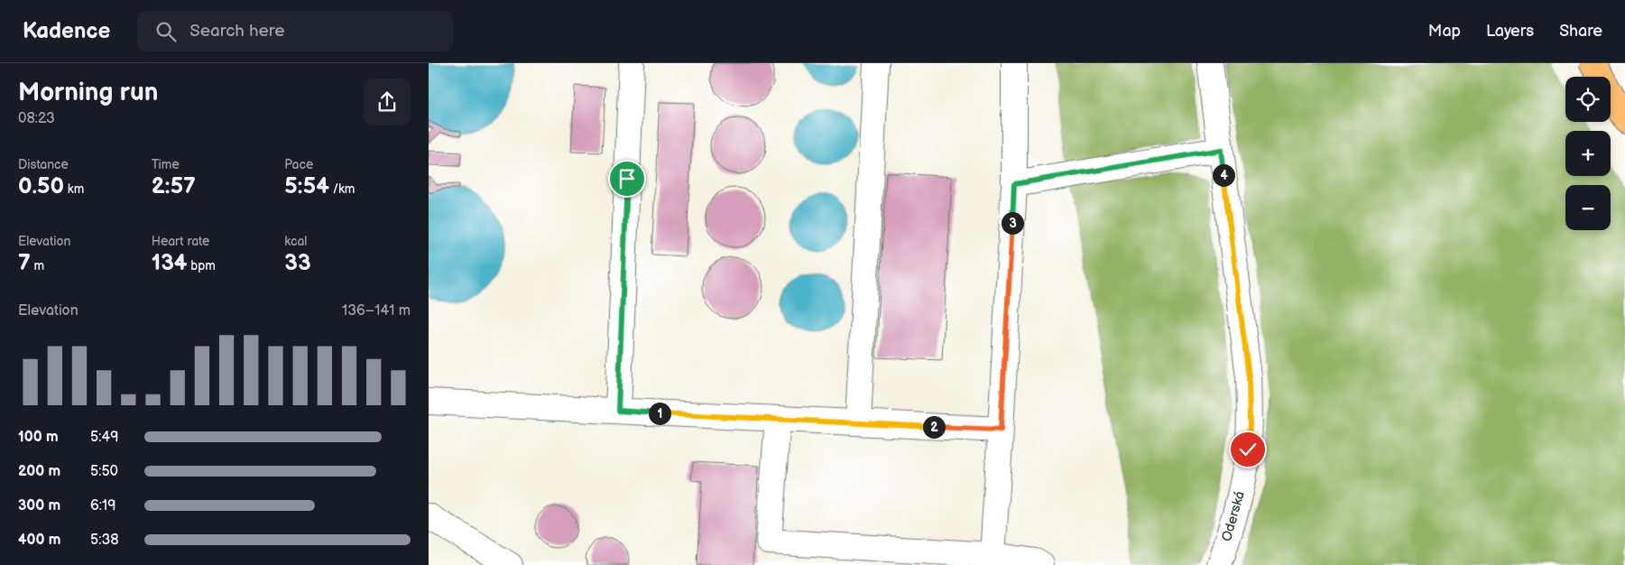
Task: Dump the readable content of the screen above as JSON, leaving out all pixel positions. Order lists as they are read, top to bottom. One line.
{"streets":{"street":["Oderská"]},"page":{"header":"Kadence","search":"Search here","nav":["Map","Layers","Share"],"heading":["Morning run","08:23"],"map_buttons":["+","−"],"stats":[["Distance","0.50 km"],["Time","2:57"],["Pace","5:54 /km"],["Elevation","7 m"],["Heart rate","134 bpm"],["kcal","33"]],"pins":["4","3","1","2"],"chart":["Elevation","136–141 m"],"list":[{"name":"100 m","note":"5:49"},{"name":"200 m","note":"5:50"},{"name":"300 m","note":"6:19"},{"name":"400 m","note":"5:38"}]}}
